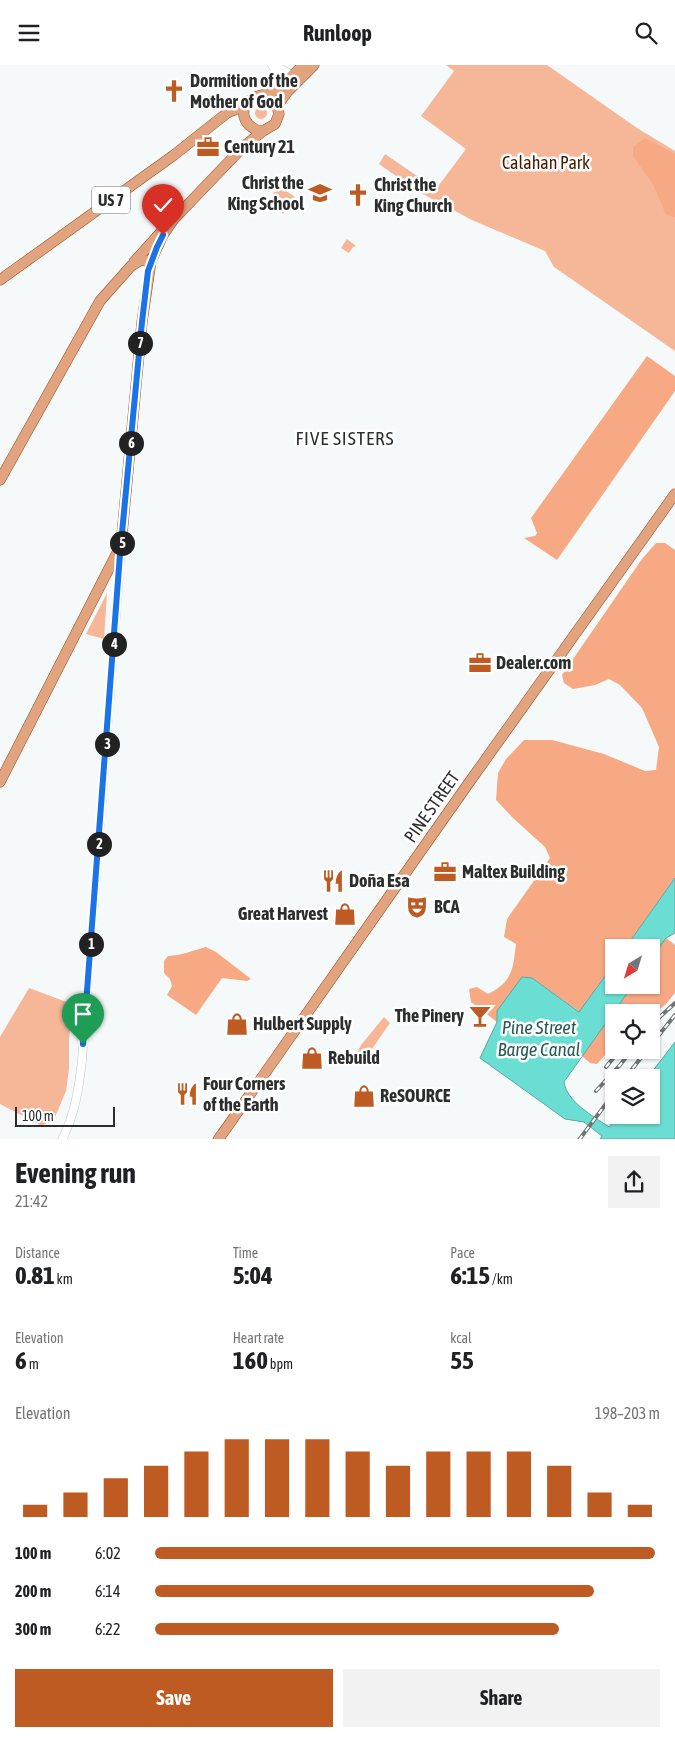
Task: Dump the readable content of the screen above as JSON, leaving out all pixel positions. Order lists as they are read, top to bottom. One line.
{"streets":{"main road":["US 7","PINE STREET"]},"districts":["FIVE SISTERS"],"water":["Pine Street Barge Canal"],"parks":["Calahan Park"],"places":{"church":["Dormition of the Mother of God","Christ the King Church"],"office":["Century 21","Dealer.com","Maltex Building"],"school or university":["Christ the King School"],"restaurant":["Doña Esa","Four Corners of the Earth"],"theatre":["BCA"],"shop":["Great Harvest","Hulbert Supply","Rebuild","ReSOURCE"],"bar":["The Pinery"]},"scale_bar":"100 m","north":"bottom left","page":{"header":"Runloop","pins":["7","6","5","4","3","2","1"],"scale":"100 m","heading":["Evening run","21:42"],"stats":[["Distance","0.81 km"],["Time","5:04"],["Pace","6:15 /km"],["Elevation","6 m"],["Heart rate","160 bpm"],["kcal","55"]],"chart":["Elevation","198–203 m"],"list":[{"name":"100 m","note":"6:02"},{"name":"200 m","note":"6:14"},{"name":"300 m","note":"6:22"}],"buttons":["Save","Share"]}}
